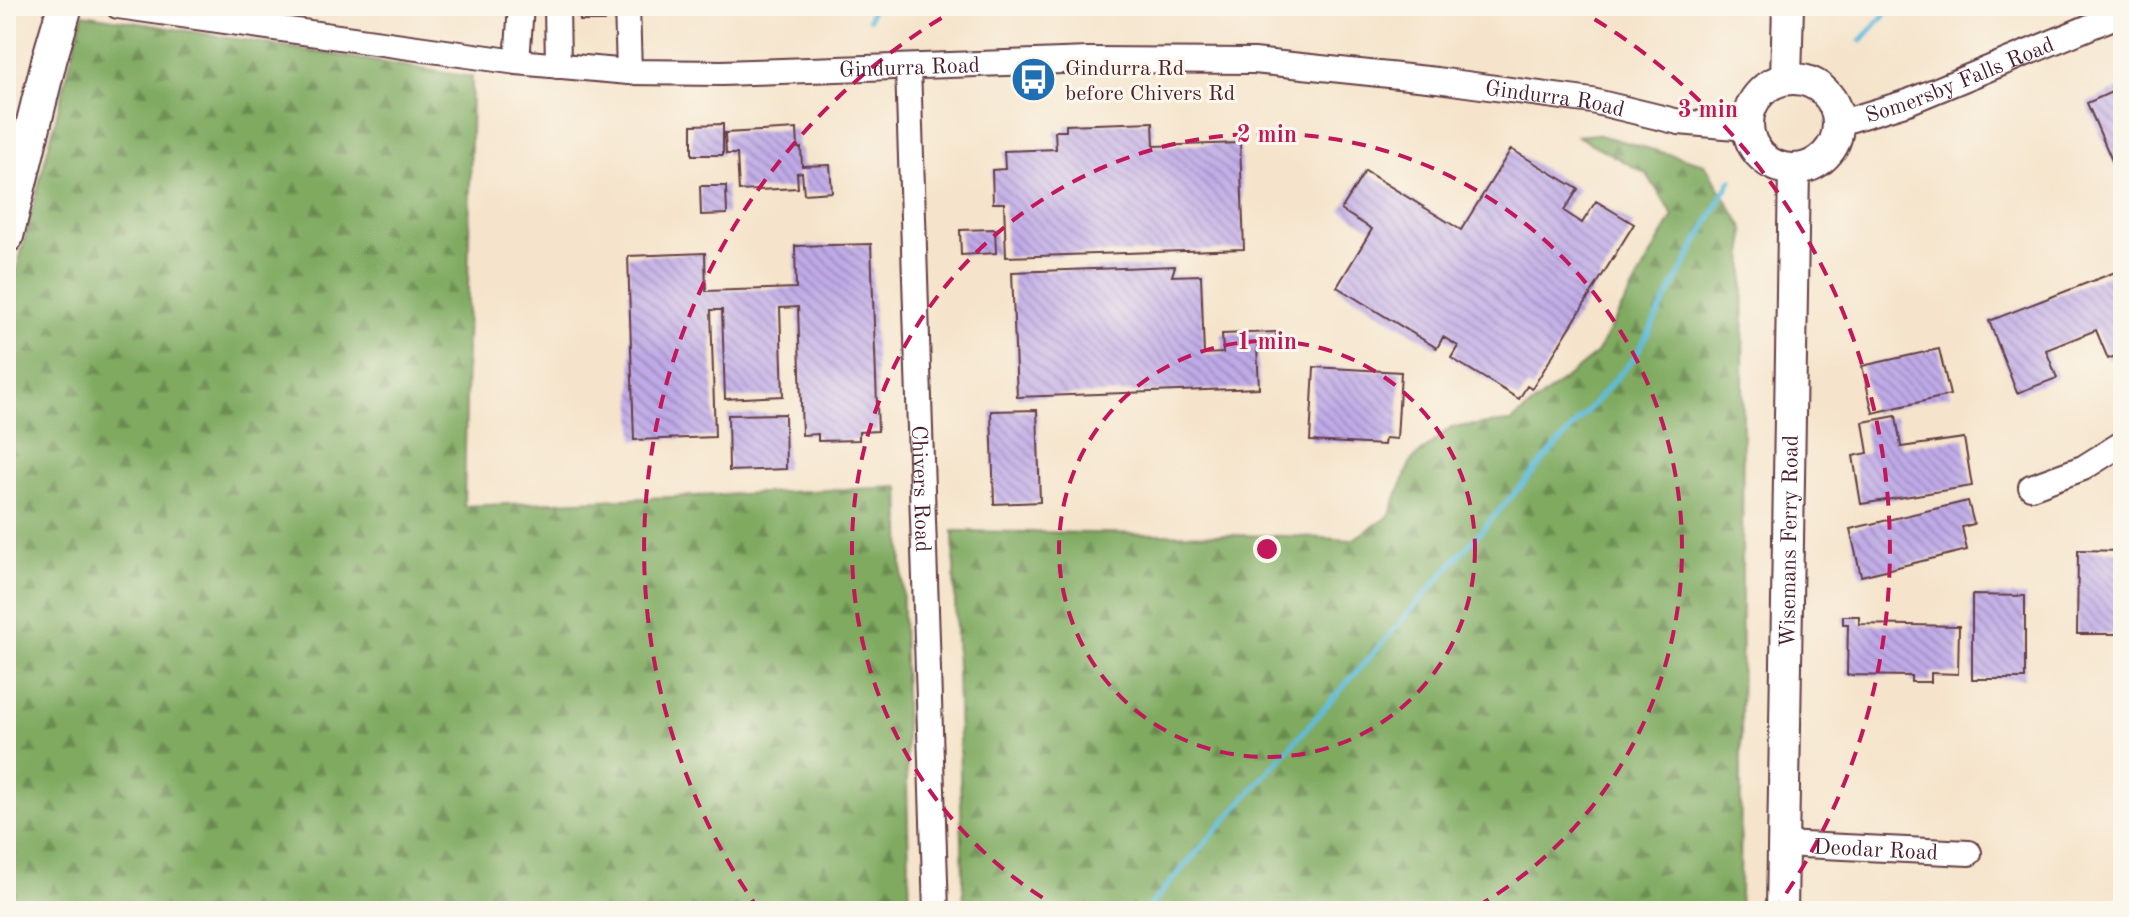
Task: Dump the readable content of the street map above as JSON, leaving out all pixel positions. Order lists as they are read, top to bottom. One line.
{"streets":{"main road":["Wisemans Ferry Road"],"street":["Gindurra Road","Somersby Falls Road","Chivers Road","Deodar Road"]},"crossings":[["Gindurra Road","Somersby Falls Road"],["Gindurra Road","Chivers Road"],["Gindurra Road","Wisemans Ferry Road"],["Somersby Falls Road","Wisemans Ferry Road"],["Wisemans Ferry Road","Deodar Road"]],"places":{"bus stop":["Gindurra Rd before Chivers Rd"]},"rings":["3 min","2 min","1 min"]}
